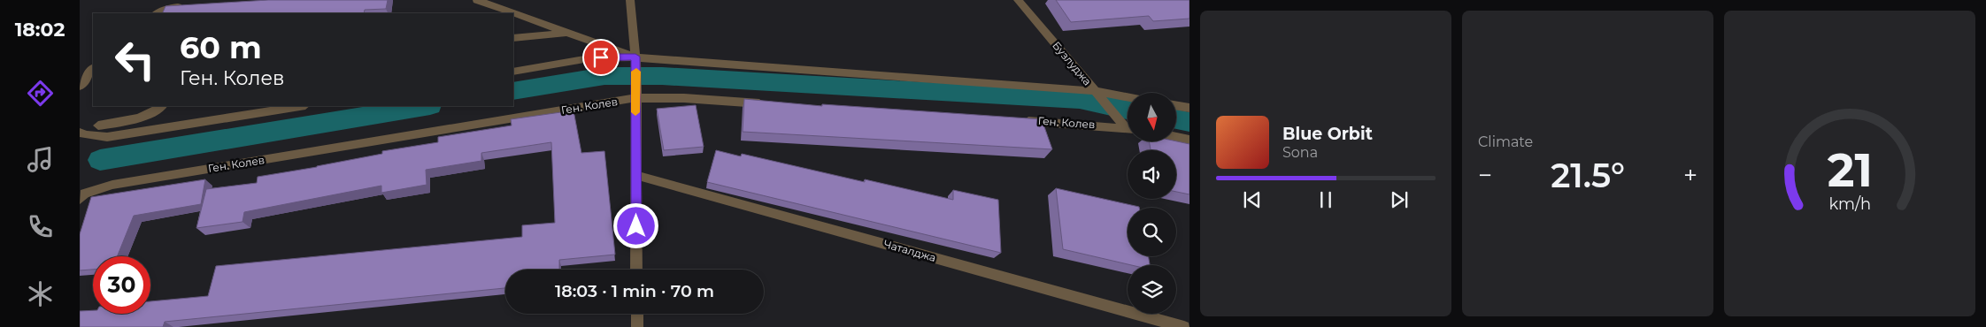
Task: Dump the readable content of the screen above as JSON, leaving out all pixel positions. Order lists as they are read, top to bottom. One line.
{"streets":{"street":["Бузлуджа","Ген. Колев","Чаталджа"]},"north":"bottom","page":{"tabs":"18:02","tile":"Climate","turn":["60 m","Ген. Колев"],"song":["Blue Orbit","Sona"],"heat":["−","21.5°","+"],"limit":"30","trip":"18:03 · 1 min · 70 m","gauge":["21","km/h"]}}
